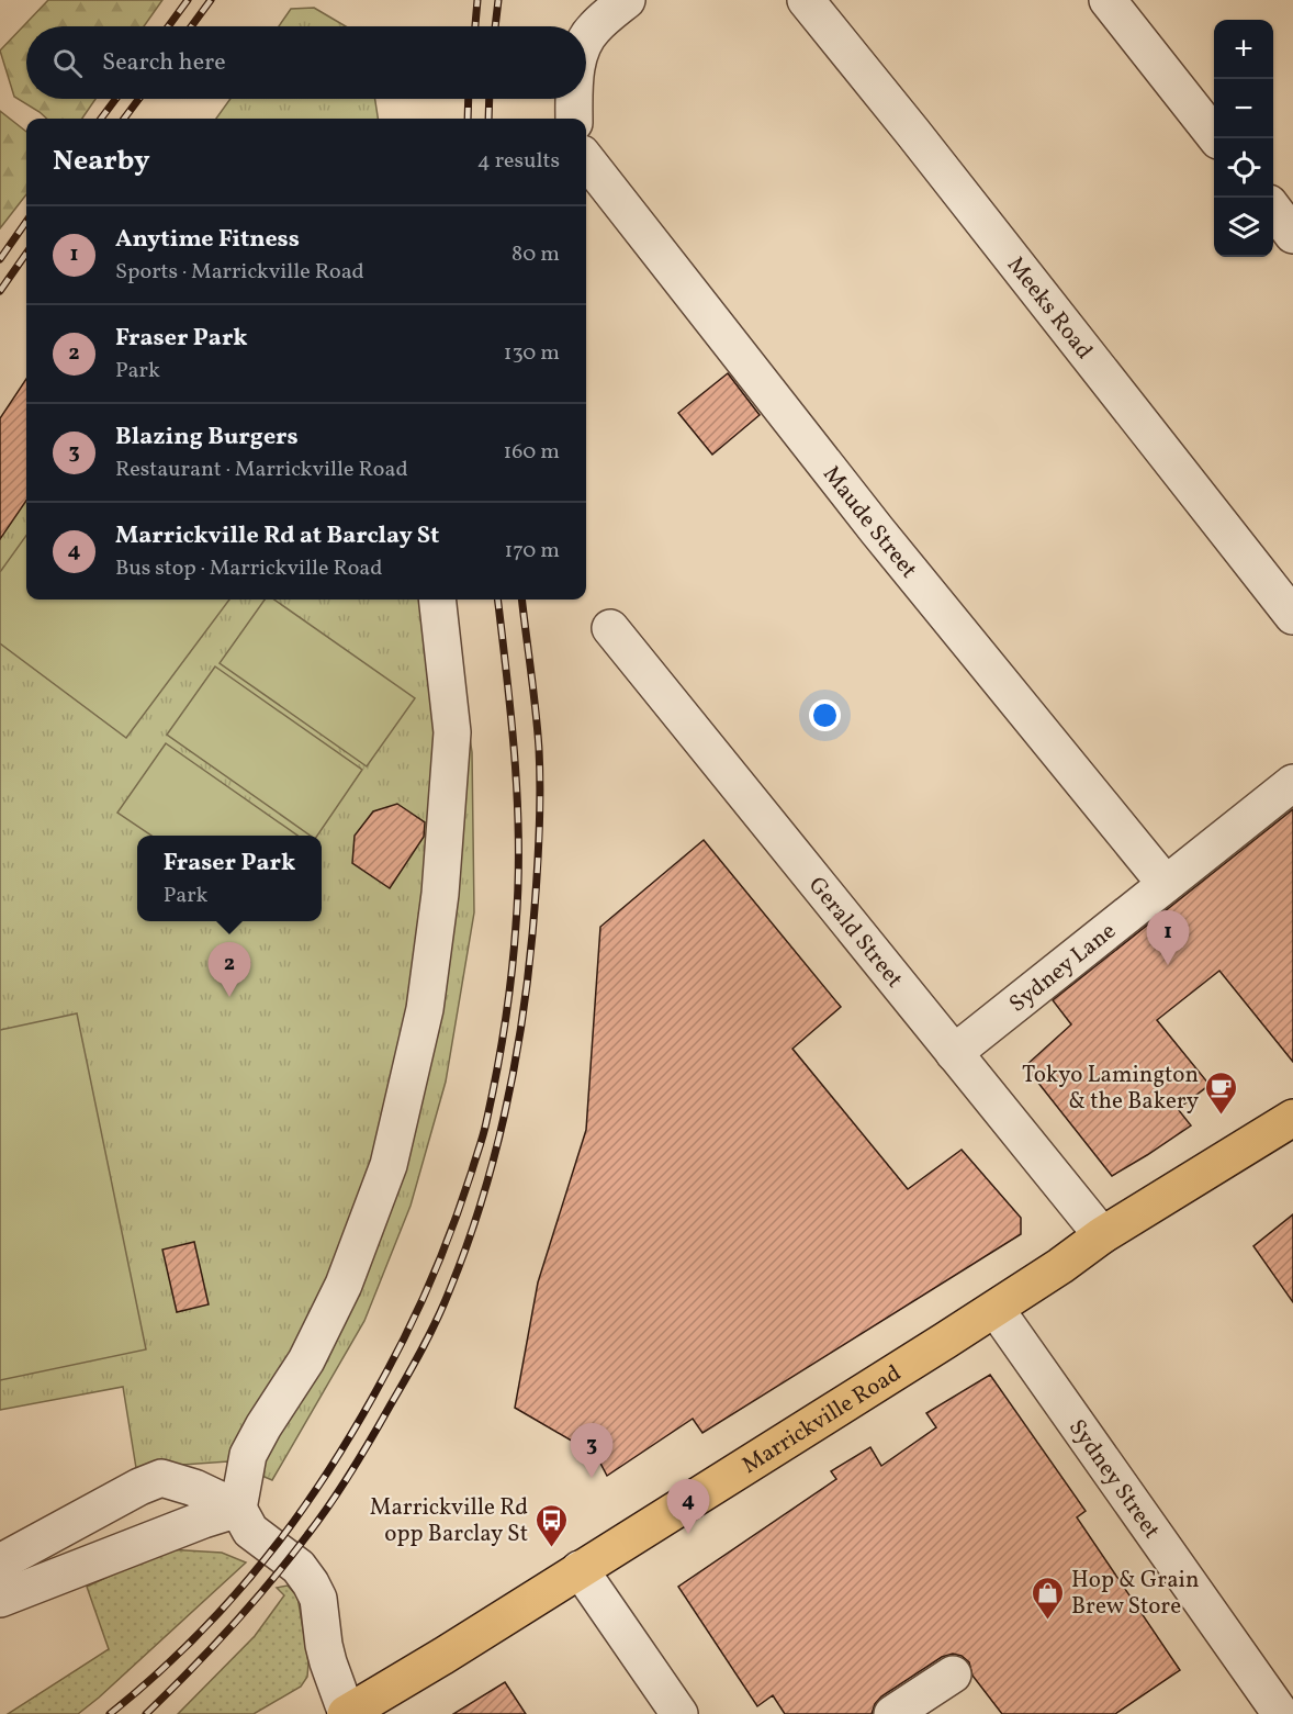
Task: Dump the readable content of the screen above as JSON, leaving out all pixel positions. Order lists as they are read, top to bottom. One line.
{"streets":{"main road":["Marrickville Road"],"street":["Meeks Road","Maude Street","Gerald Street","Sydney Lane","Sydney Street"]},"crossings":[["Maude Street","Sydney Lane"],["Gerald Street","Sydney Lane"],["Gerald Street","Marrickville Road"],["Marrickville Road","Sydney Street"]],"places":{"cafe":["Tokyo Lamington & the Bakery"],"bus stop":["Marrickville Rd opp Barclay St"],"shop":["Hop & Grain Brew Store"]},"page":{"map_buttons":["+","−"],"search":"Search here","heading":["Nearby","4 results"],"list":[{"mark":"1","name":"Anytime Fitness","note":"Sports · Marrickville Road","value":"80 m"},{"mark":"2","name":"Fraser Park","note":"Park","value":"130 m"},{"mark":"3","name":"Blazing Burgers","note":"Restaurant · Marrickville Road","value":"160 m"},{"mark":"4","name":"Marrickville Rd at Barclay St","note":"Bus stop · Marrickville Road","value":"170 m"}],"popup":["Fraser Park","Park"],"pins":["1","2","3","4"]}}
